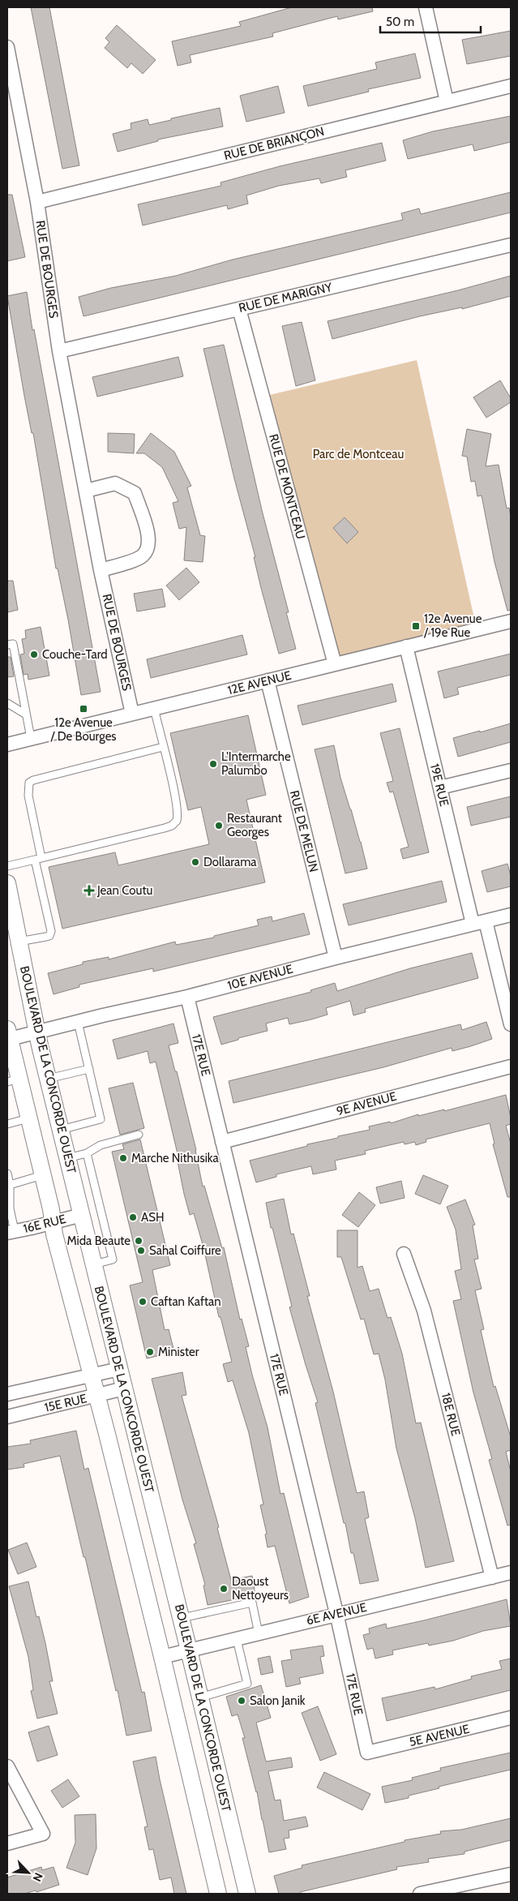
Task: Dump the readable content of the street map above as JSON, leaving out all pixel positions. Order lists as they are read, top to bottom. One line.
{"streets":{"street":["RUE DE BRIANÇON","RUE DE BOURGES","RUE DE MARIGNY","RUE DE MONTCEAU","12E AVENUE","19E RUE","RUE DE MELUN","10E AVENUE","17E RUE","BOULEVARD DE LA CONCORDE OUEST","9E AVENUE","16E RUE","15E RUE","18E RUE","6E AVENUE","5E AVENUE"]},"crossings":[["RUE DE BRIANÇON","RUE DE BOURGES"],["RUE DE BOURGES","RUE DE MARIGNY"],["RUE DE BOURGES","12E AVENUE"],["RUE DE MARIGNY","RUE DE MONTCEAU"],["RUE DE MONTCEAU","12E AVENUE"],["12E AVENUE","19E RUE"],["12E AVENUE","RUE DE MELUN"],["19E RUE","10E AVENUE"],["RUE DE MELUN","10E AVENUE"],["10E AVENUE","17E RUE"],["10E AVENUE","BOULEVARD DE LA CONCORDE OUEST"],["17E RUE","9E AVENUE"],["17E RUE","6E AVENUE"],["17E RUE","5E AVENUE"],["BOULEVARD DE LA CONCORDE OUEST","16E RUE"],["BOULEVARD DE LA CONCORDE OUEST","15E RUE"],["BOULEVARD DE LA CONCORDE OUEST","6E AVENUE"],["18E RUE","6E AVENUE"]],"parks":["Parc de Montceau"],"places":{"transit":["12e Avenue / 19e Rue","12e Avenue / De Bourges"],"other":["Couche-Tard","L'Intermarche Palumbo","Restaurant Georges","Dollarama","Marche Nithusika","ASH","Mida Beaute","Sahal Coiffure","Caftan Kaftan","Minister","Daoust Nettoyeurs","Salon Janik"],"health":["Jean Coutu"]},"scale_bar":"50 m","north":"bottom right"}
